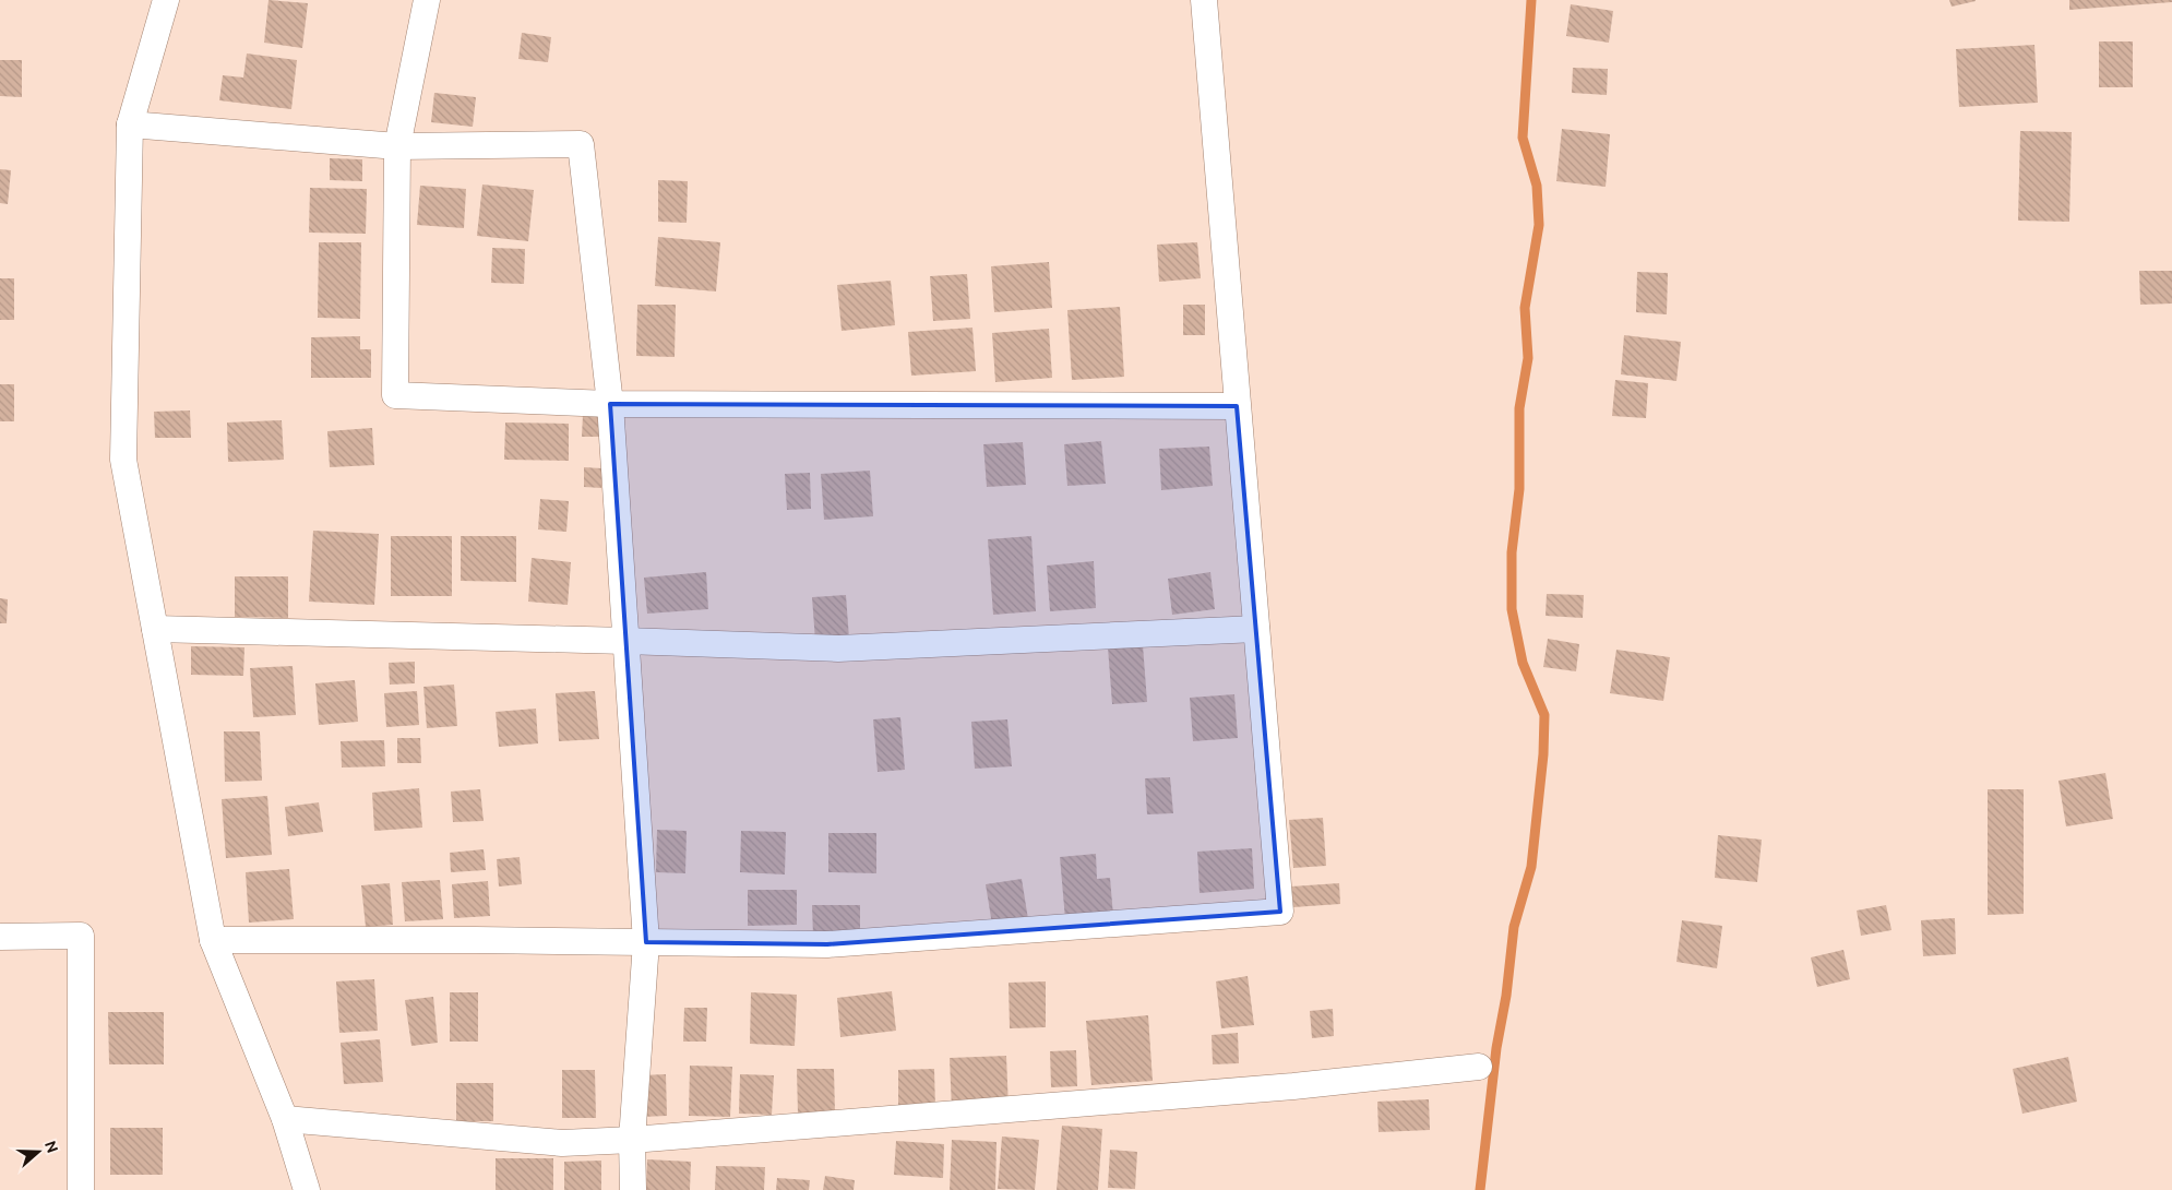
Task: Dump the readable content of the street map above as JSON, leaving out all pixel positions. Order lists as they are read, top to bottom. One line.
{"north":"right"}
